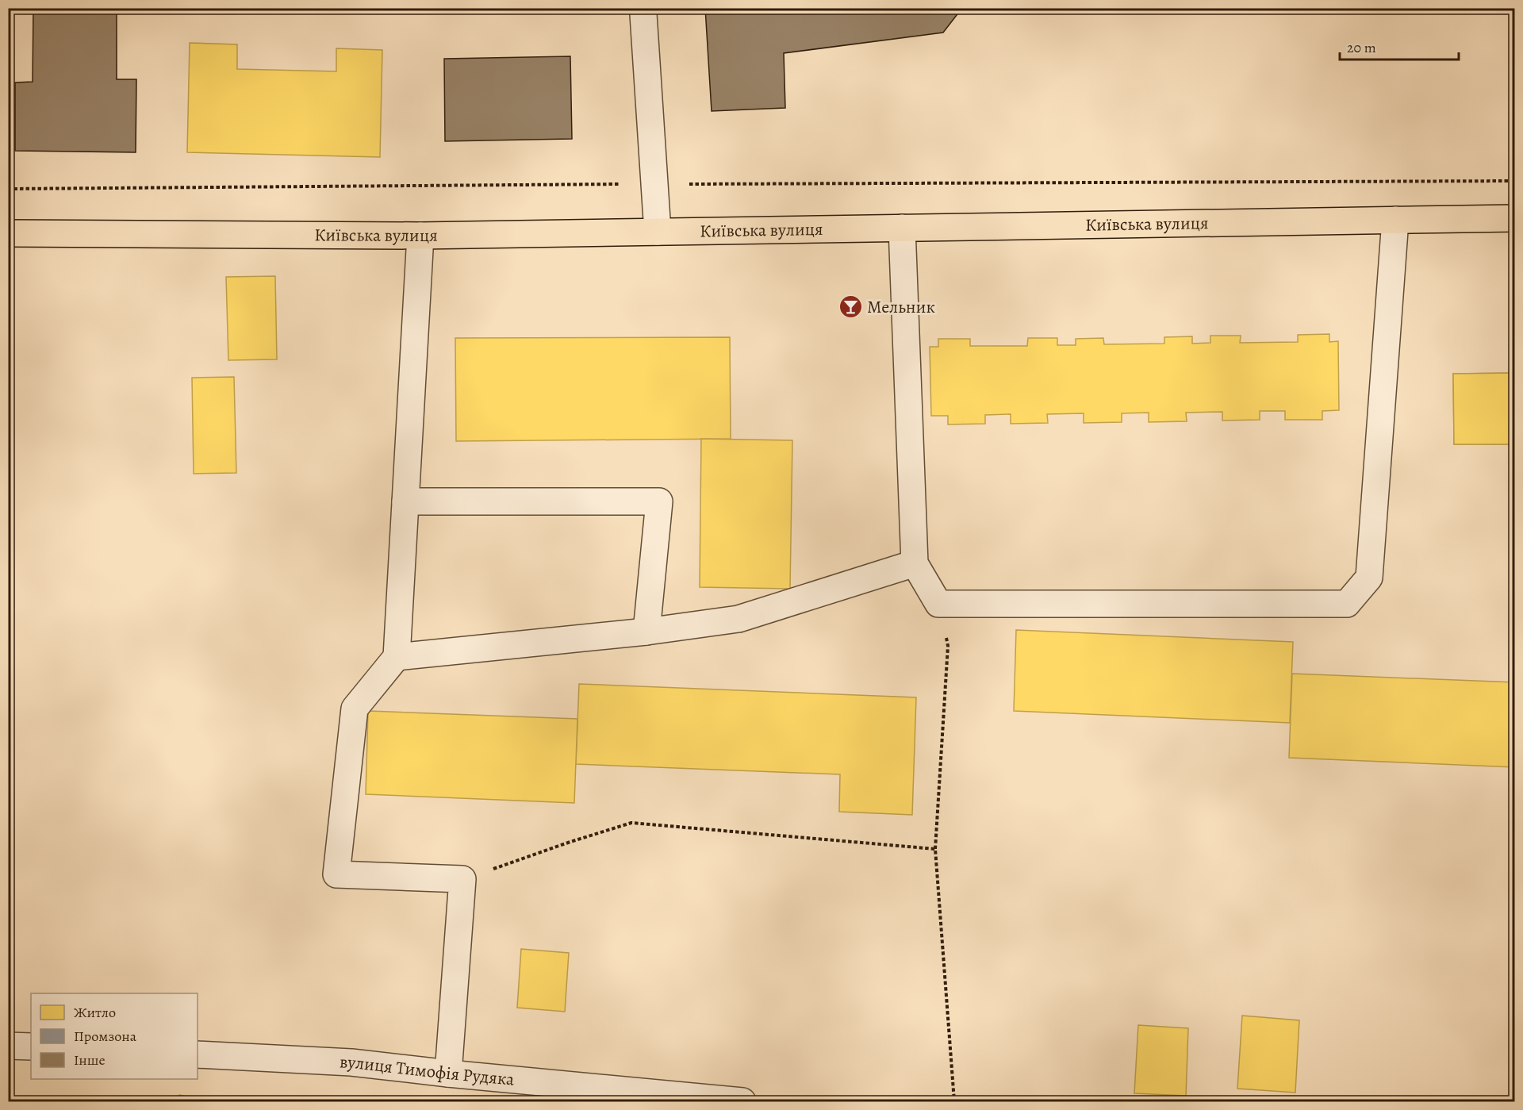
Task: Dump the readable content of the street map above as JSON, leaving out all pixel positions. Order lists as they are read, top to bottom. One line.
{"streets":{"main road":["Київська вулиця"],"street":["вулиця Тимофія Рудяка"]},"places":{"bar":["Мельник"]},"legend":["Житло","Промзона","Інше"],"scale_bar":"20 m"}
